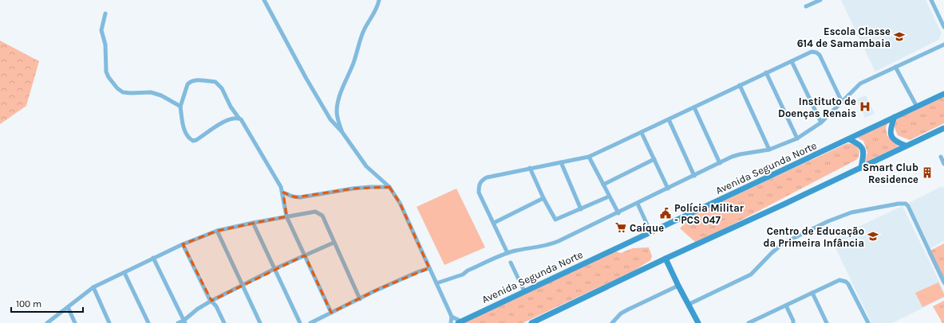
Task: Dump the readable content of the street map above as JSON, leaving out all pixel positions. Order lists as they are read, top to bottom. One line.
{"streets":{"main road":["Avenida Segunda Norte"]},"places":{"school or university":["Escola Classe 614 de Samambaia","Centro de Educação da Primeira Infância"],"hospital":["Instituto de Doenças Renais"],"building":["Smart Club Residence"],"public building":["Polícia Militar - PCS 047"],"supermarket":["Caíque"]},"scale_bar":"100 m"}
